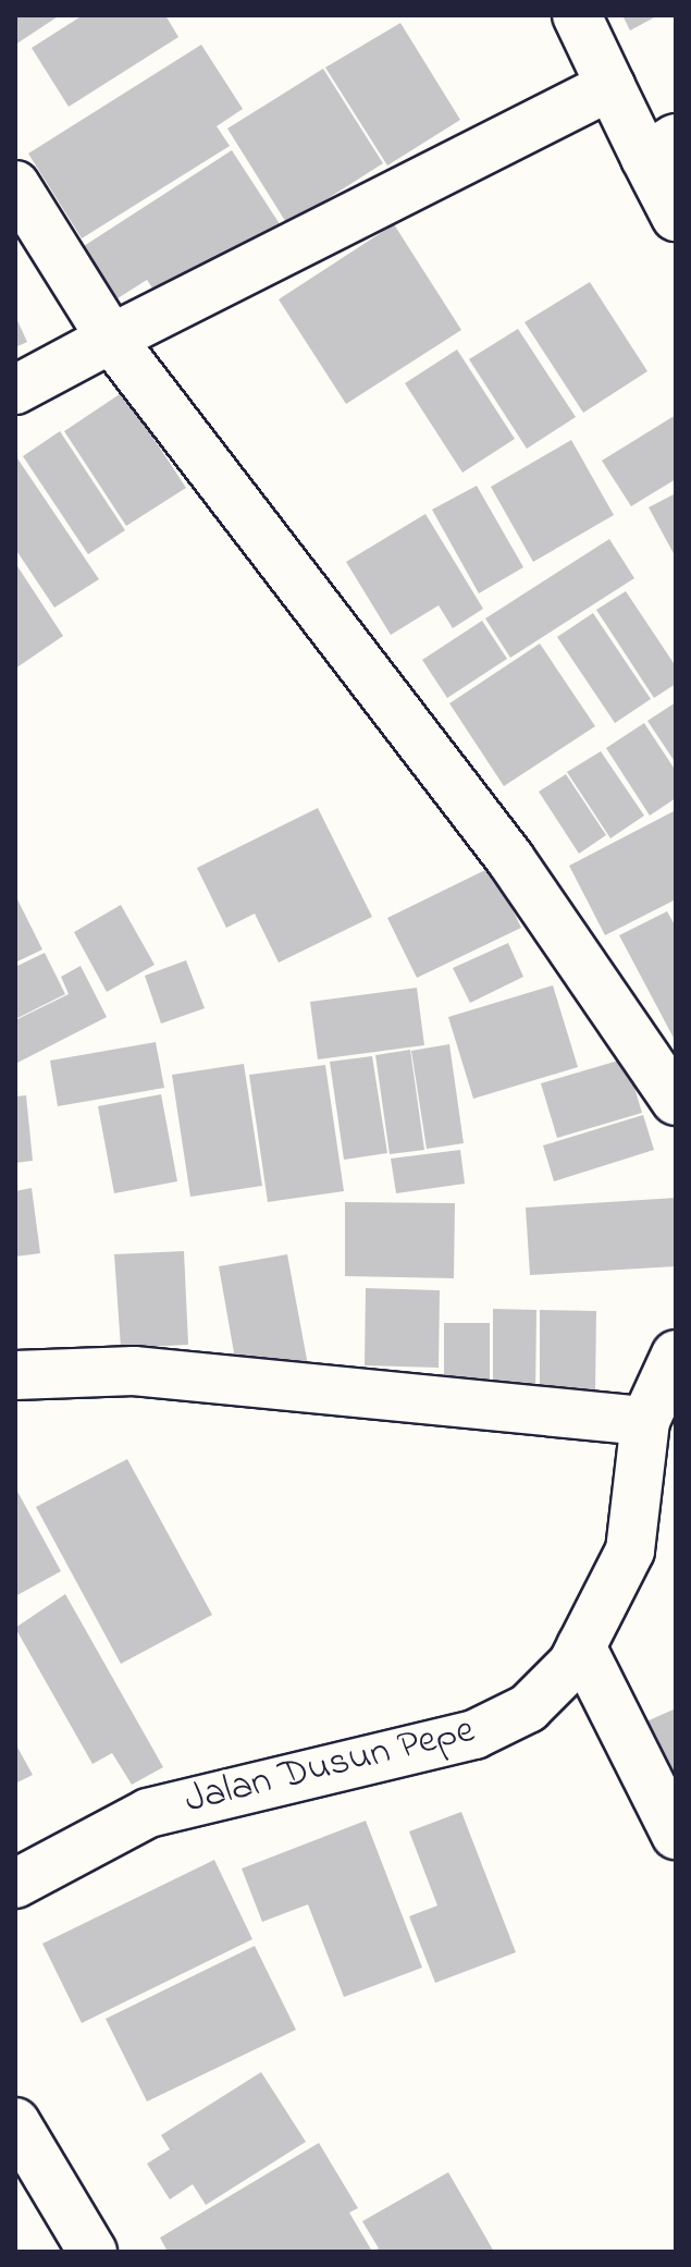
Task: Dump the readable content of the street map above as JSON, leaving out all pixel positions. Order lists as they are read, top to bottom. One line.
{"streets":{"street":["Jalan Dusun Pepe"]}}
